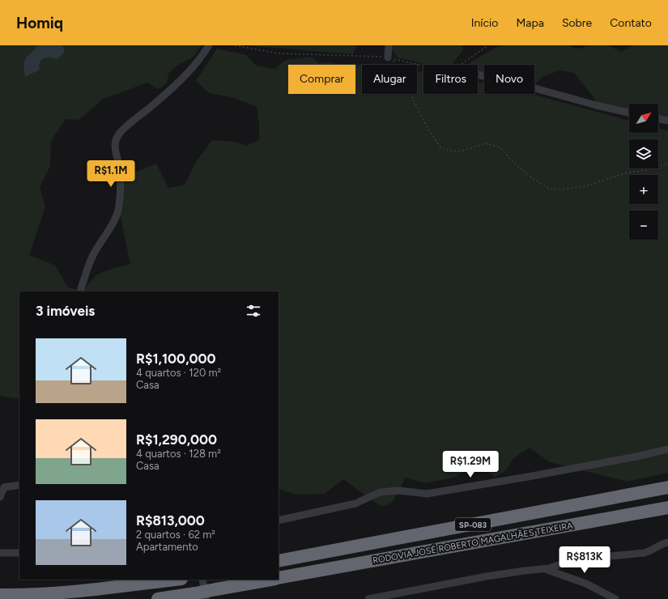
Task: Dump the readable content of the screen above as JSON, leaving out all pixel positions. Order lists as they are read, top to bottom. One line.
{"streets":{"highway":["SP-083","RODOVIA JOSÉ ROBERTO MAGALHÃES TEIXEIRA"]},"north":"top right","page":{"header":"Homiq","nav":["Início","Mapa","Sobre","Contato"],"chip":["Comprar","Alugar","Filtros","Novo"],"map_buttons":["+","−"],"price":["R$1.1M","R$1.29M","R$813K"],"heading":"3 imóveis","list":[{"name":"R$1,100,000","note":"4 quartos · 120 m² · Casa"},{"name":"R$1,290,000","note":"4 quartos · 128 m² · Casa"},{"name":"R$813,000","note":"2 quartos · 62 m² · Apartamento"}]}}
